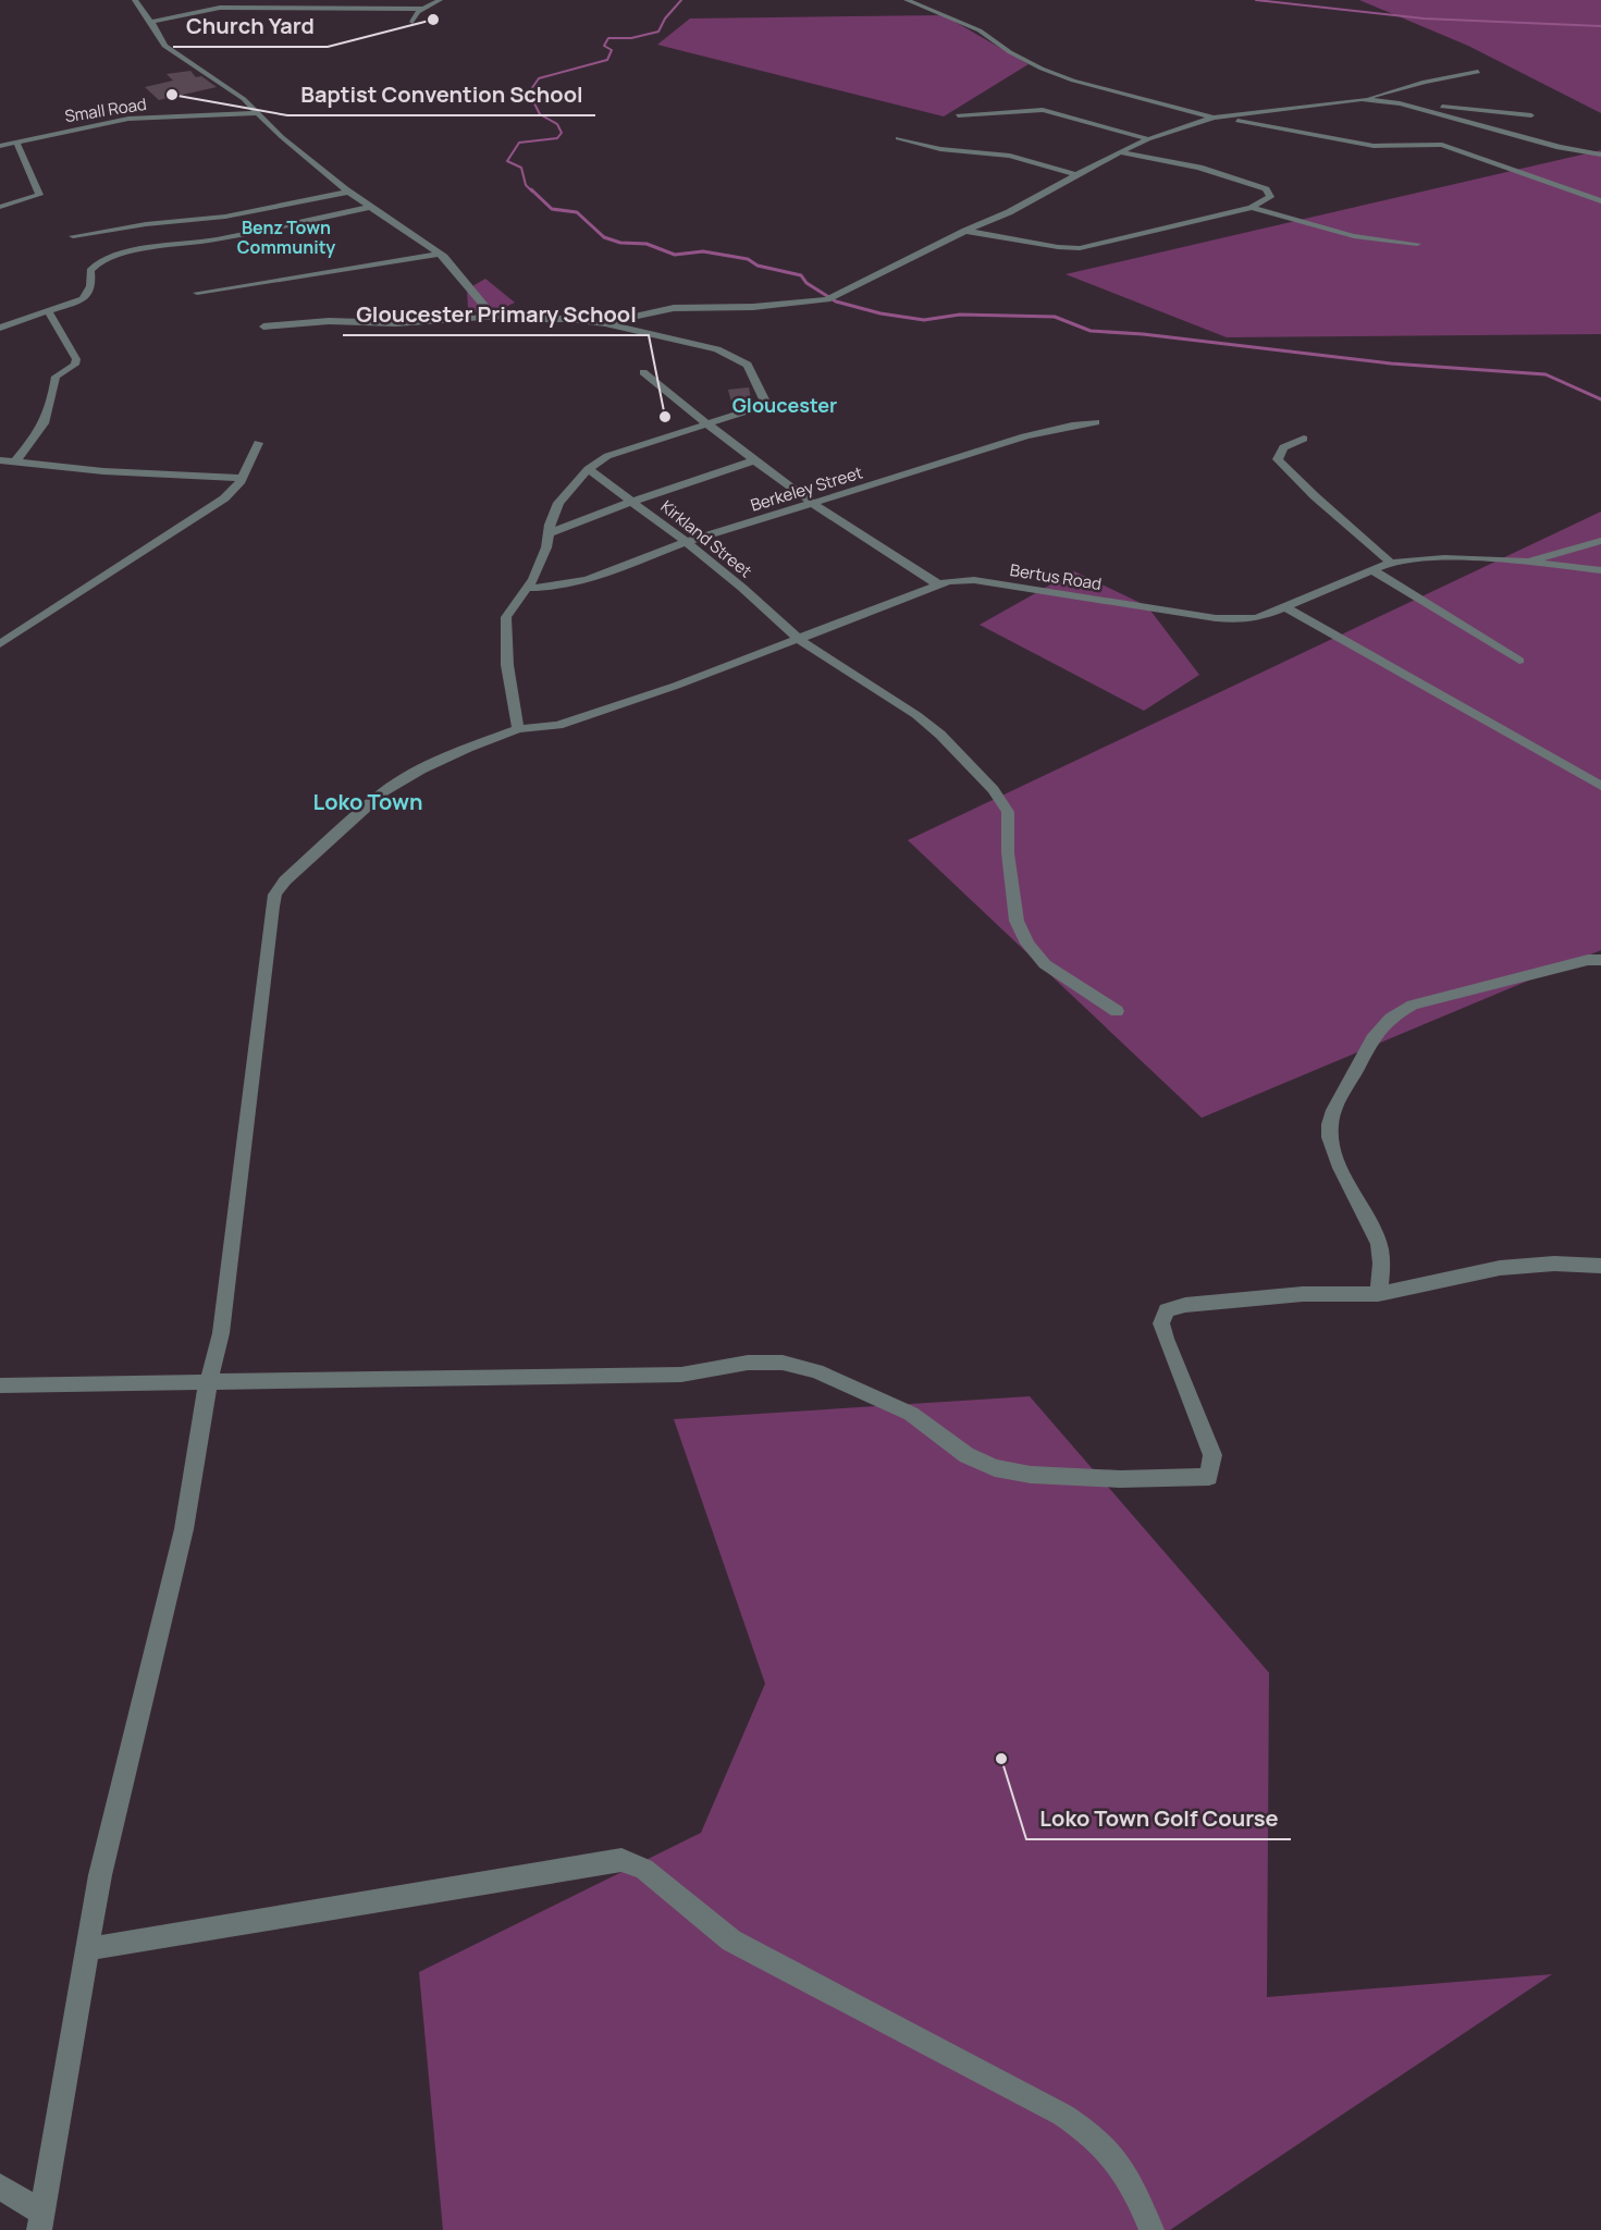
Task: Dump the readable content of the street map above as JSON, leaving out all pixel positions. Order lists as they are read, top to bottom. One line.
{"streets":{"street":["Small Road","Berkeley Street","Kirkland Street","Bertus Road"]},"crossings":[["Berkeley Street","Kirkland Street"],["Kirkland Street","Bertus Road"]],"districts":["Benz Town Community","Gloucester","Loko Town"],"places":["Church Yard","Baptist Convention School","Gloucester Primary School","Loko Town Golf Course"]}
